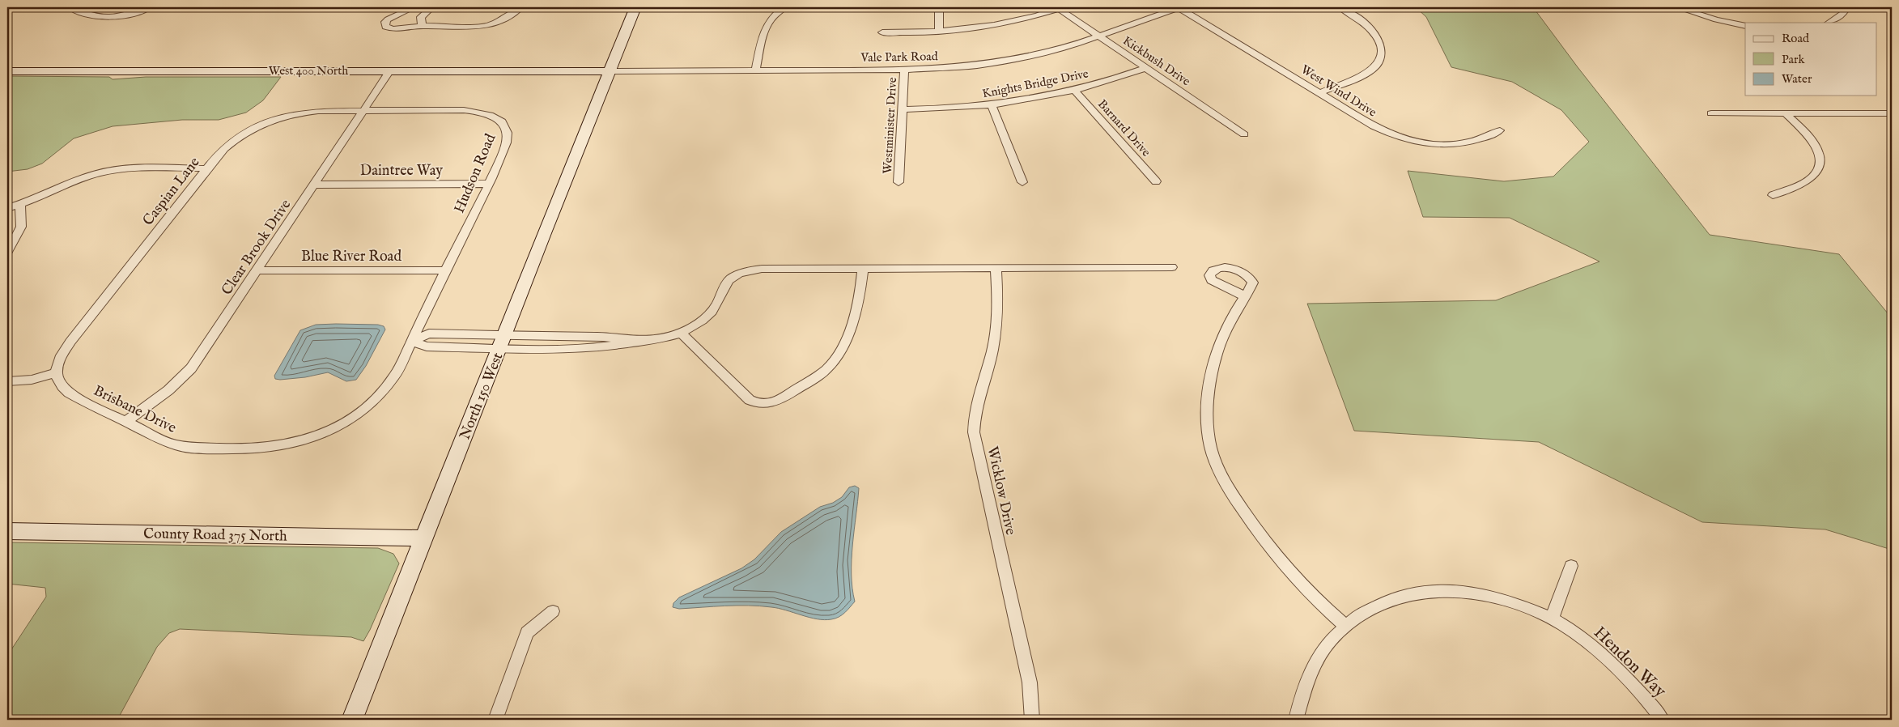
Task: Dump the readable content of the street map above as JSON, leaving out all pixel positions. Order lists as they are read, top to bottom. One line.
{"streets":{"street":["Vale Park Road","Kickbush Drive","West 400 North","Knights Bridge Drive","West Wind Drive","Westminister Drive","Barnard Drive","Daintree Way","Hudson Road","Caspian Lane","Clear Brook Drive","Blue River Road","North 150 West","Brisbane Drive","Wicklow Drive","County Road 375 North","Hendon Way"]},"crossings":[["Vale Park Road","Kickbush Drive"],["Vale Park Road","West 400 North"],["Vale Park Road","West Wind Drive"],["Vale Park Road","Westminister Drive"],["Vale Park Road","North 150 West"],["Kickbush Drive","Knights Bridge Drive"],["West 400 North","Clear Brook Drive"],["West 400 North","North 150 West"],["Knights Bridge Drive","Westminister Drive"],["Knights Bridge Drive","Barnard Drive"],["Daintree Way","Hudson Road"],["Daintree Way","Clear Brook Drive"],["Hudson Road","Caspian Lane"],["Hudson Road","Clear Brook Drive"],["Hudson Road","Blue River Road"],["Hudson Road","Brisbane Drive"],["Caspian Lane","Clear Brook Drive"],["Caspian Lane","Brisbane Drive"],["Clear Brook Drive","Blue River Road"],["Clear Brook Drive","Brisbane Drive"],["North 150 West","County Road 375 North"]],"legend":["Road","Park","Water"]}
